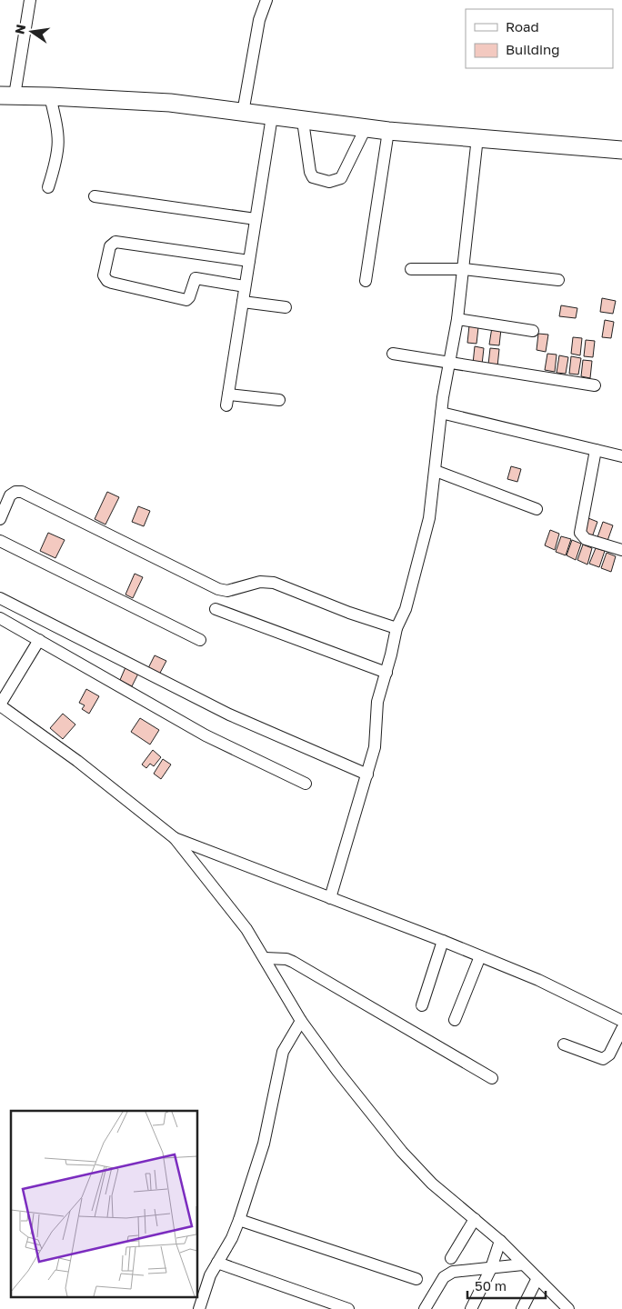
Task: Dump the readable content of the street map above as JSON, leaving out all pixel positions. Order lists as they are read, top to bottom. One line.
{"legend":["Road","Building"],"scale_bar":"50 m","north":"left"}
